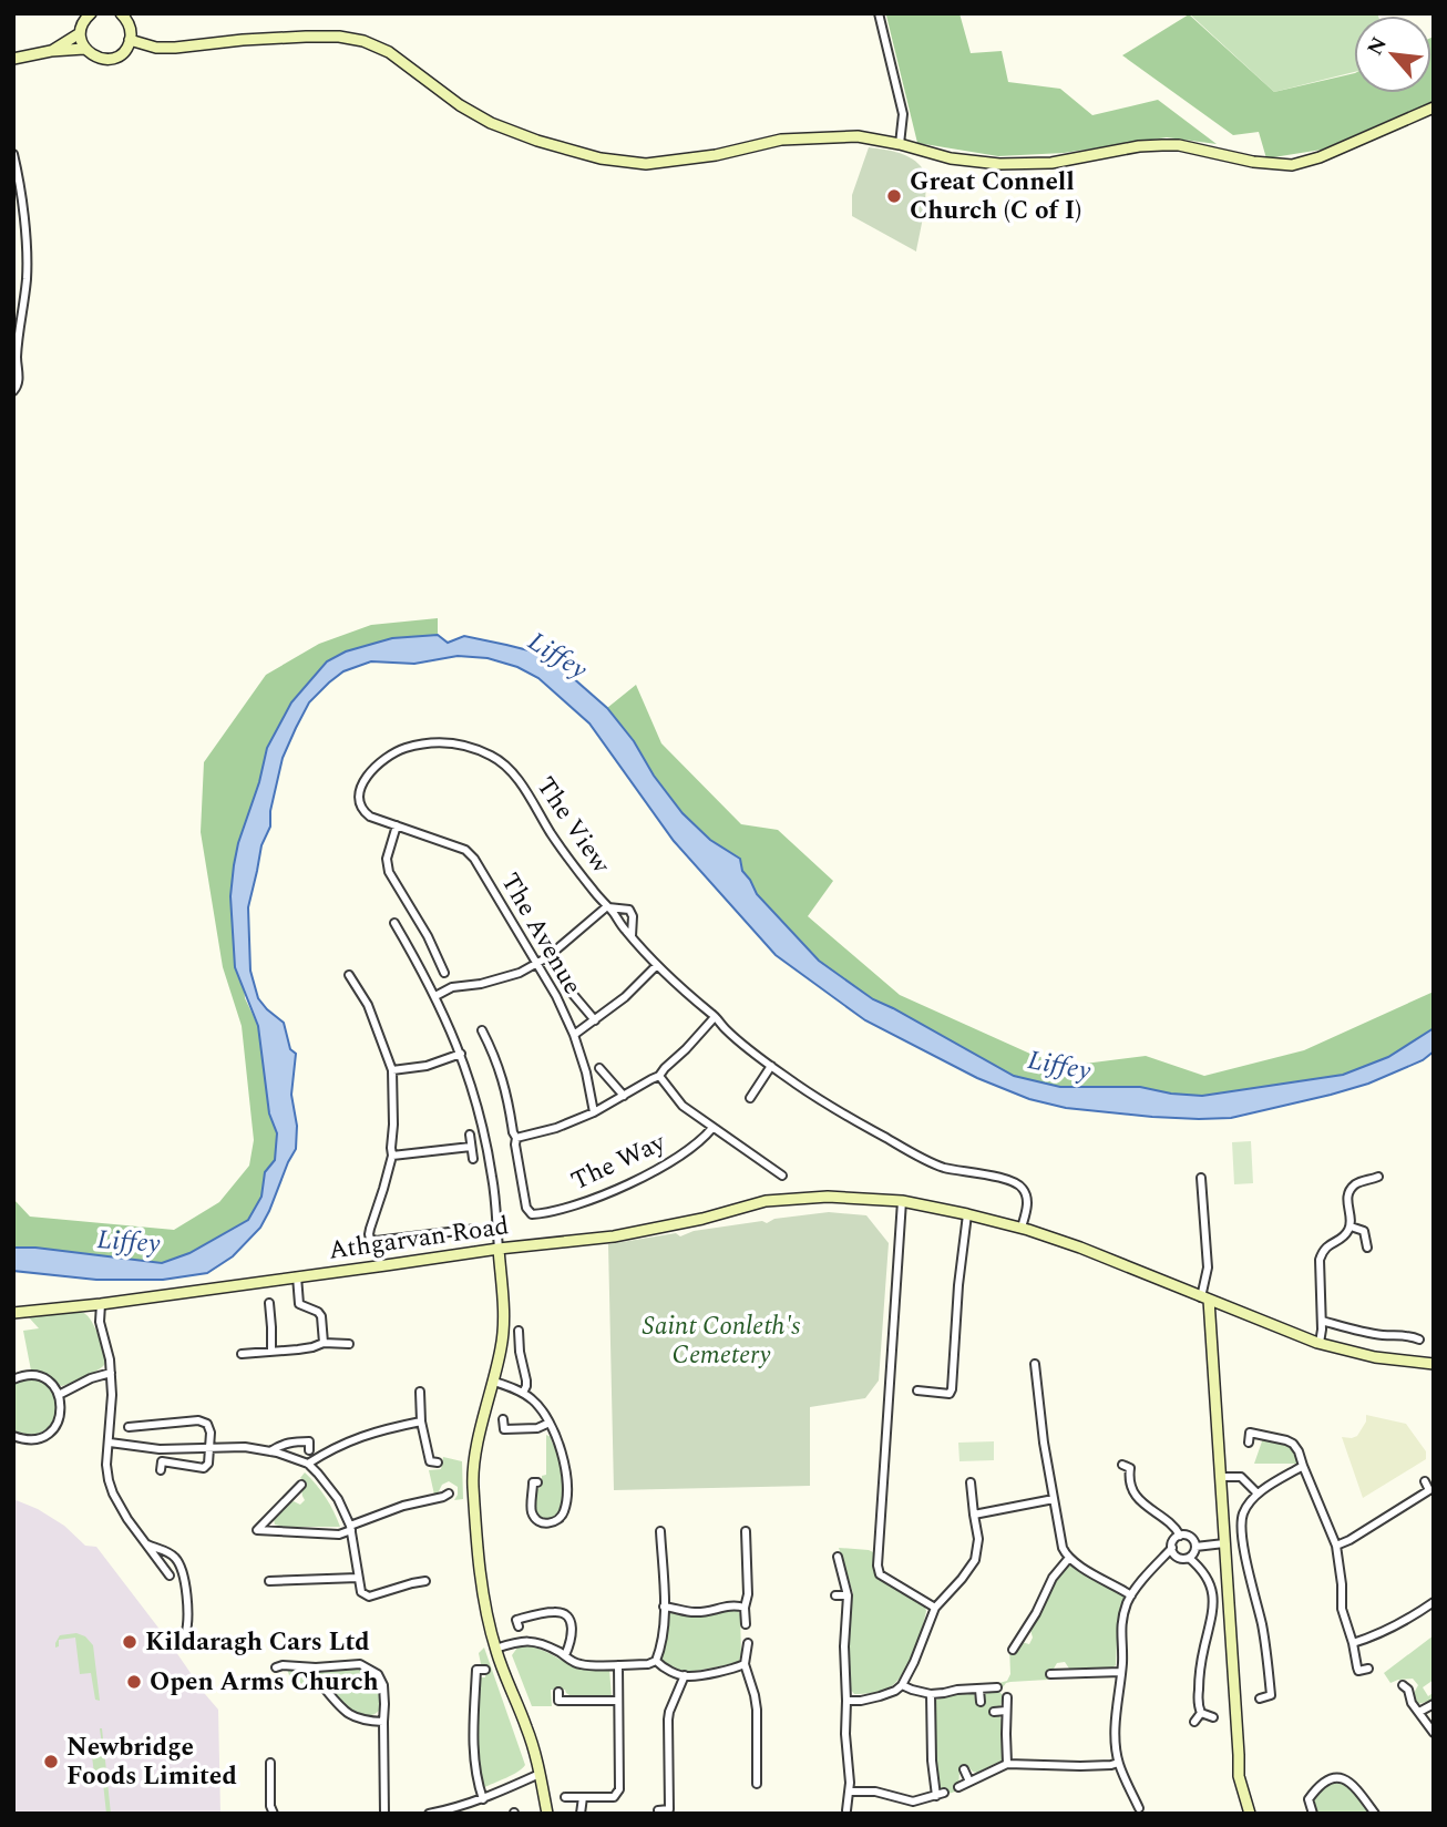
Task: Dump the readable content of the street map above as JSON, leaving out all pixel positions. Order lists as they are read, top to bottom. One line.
{"streets":{"street":["The View","The Avenue","The Way","Athgarvan Road"]},"crossings":[["The View","The Avenue"],["The View","Athgarvan Road"]],"water":["Liffey"],"parks":["Saint Conleth's Cemetery"],"places":["Great Connell Church (C of I)","Kildaragh Cars Ltd","Open Arms Church","Newbridge Foods Limited"],"north":"top left"}
